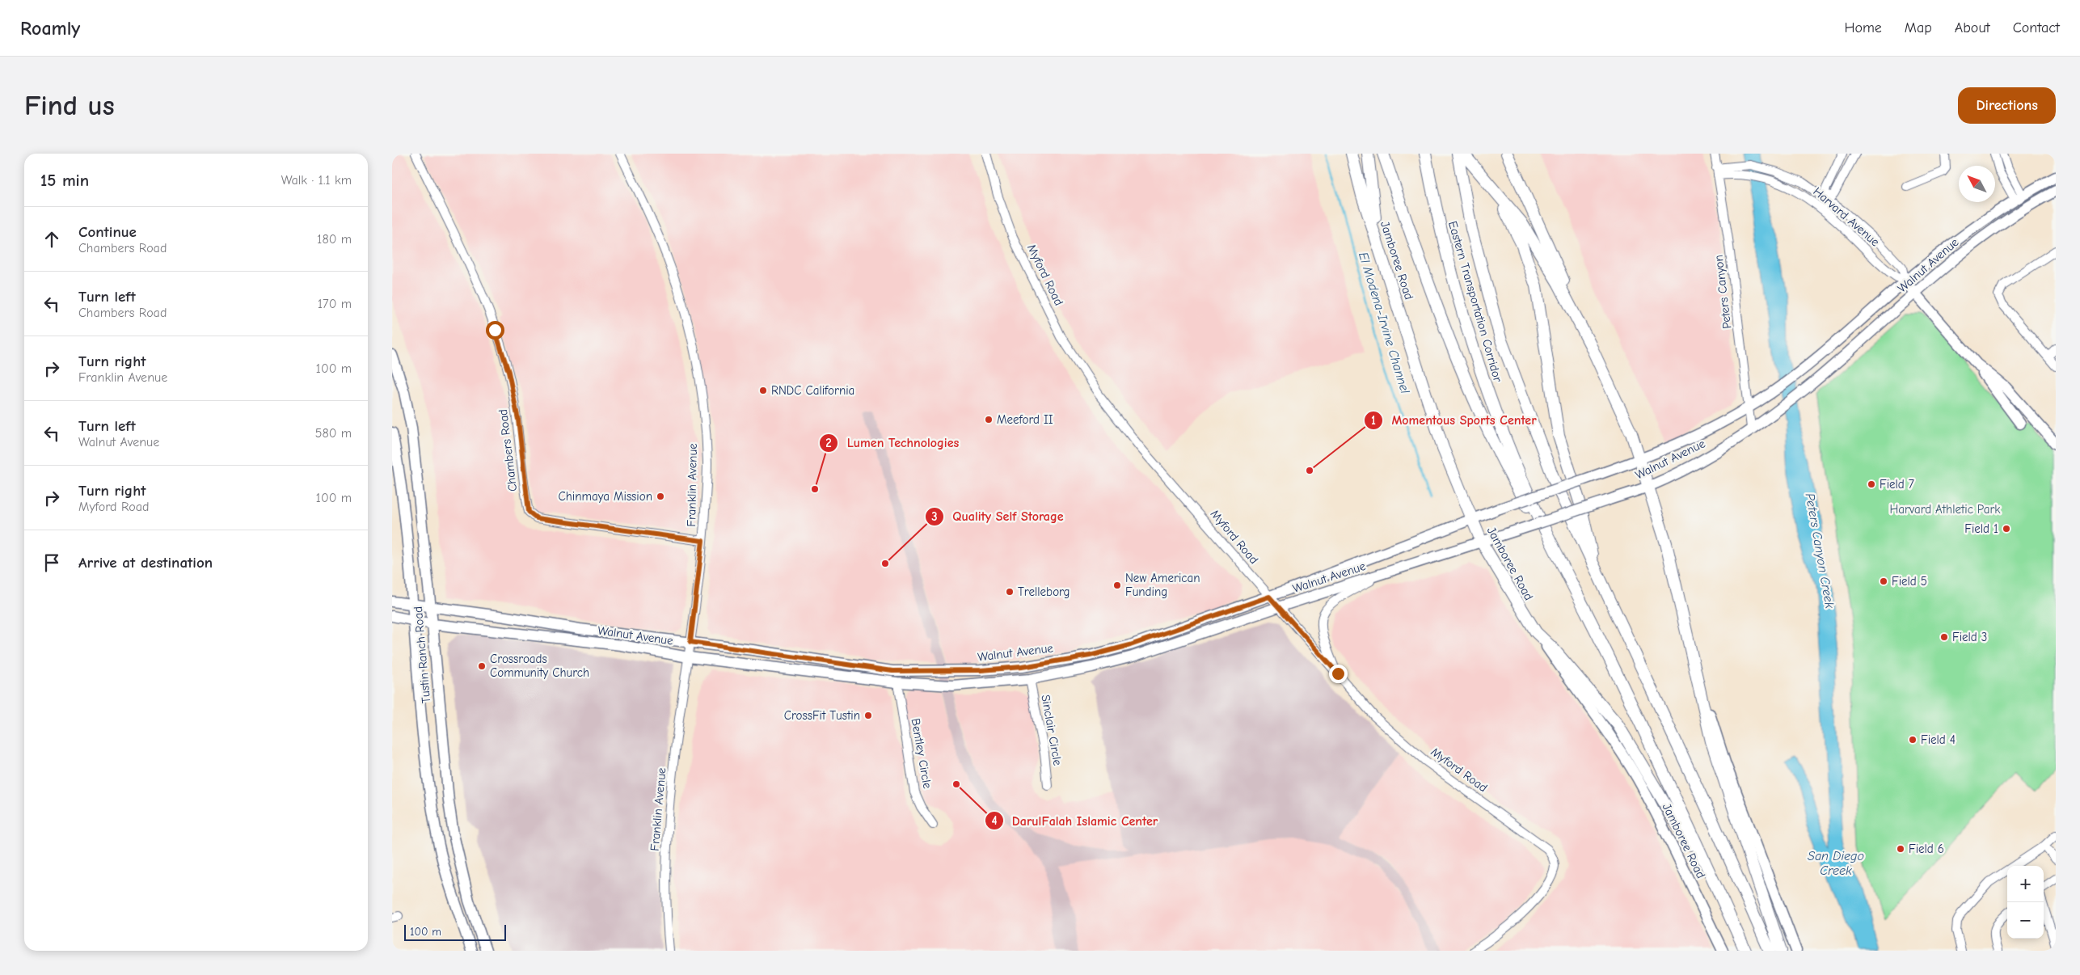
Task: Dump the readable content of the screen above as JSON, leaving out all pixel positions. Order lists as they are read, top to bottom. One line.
{"streets":{"highway":["Jamboree Road","Eastern Transportation Corridor"],"main road":["Harvard Avenue","Walnut Avenue","Tustin Ranch Road"],"street":["Myford Road","Peters Canyon","Chambers Road","Franklin Avenue","Sinclair Circle","Bentley Circle"]},"crossings":[["Harvard Avenue","Walnut Avenue"],["Harvard Avenue","Peters Canyon"],["Jamboree Road","Walnut Avenue"],["Jamboree Road","Eastern Transportation Corridor"],["Walnut Avenue","Myford Road"],["Walnut Avenue","Peters Canyon"],["Walnut Avenue","Franklin Avenue"],["Walnut Avenue","Tustin Ranch Road"],["Walnut Avenue","Sinclair Circle"],["Walnut Avenue","Bentley Circle"],["Chambers Road","Franklin Avenue"]],"water":["El Modena-Irvine Channel","Peters Canyon Creek","San Diego Creek"],"parks":["Harvard Athletic Park"],"places":["RNDC California","Meeford II","Momentous Sports Center","Field 7","Lumen Technologies","Chinmaya Mission","Field 1","Quality Self Storage","Field 5","New American Funding","Trelleborg","Field 3","Crossroads Community Church","CrossFit Tustin","Field 4","DarulFalah Islamic Center","Field 6"],"scale_bar":"100 m","north":"top left","page":{"header":"Roamly","nav":["Home","Map","About","Contact"],"buttons":"Directions","title":"Find us","heading":["15 min","Walk · 1.1 km"],"list":[["Continue","Chambers Road","180 m"],["Turn left","Chambers Road","170 m"],["Turn right","Franklin Avenue","100 m"],["Turn left","Walnut Avenue","580 m"],["Turn right","Myford Road","100 m"],"Arrive at destination"],"map_buttons":["+","−"],"scale":"100 m"}}
